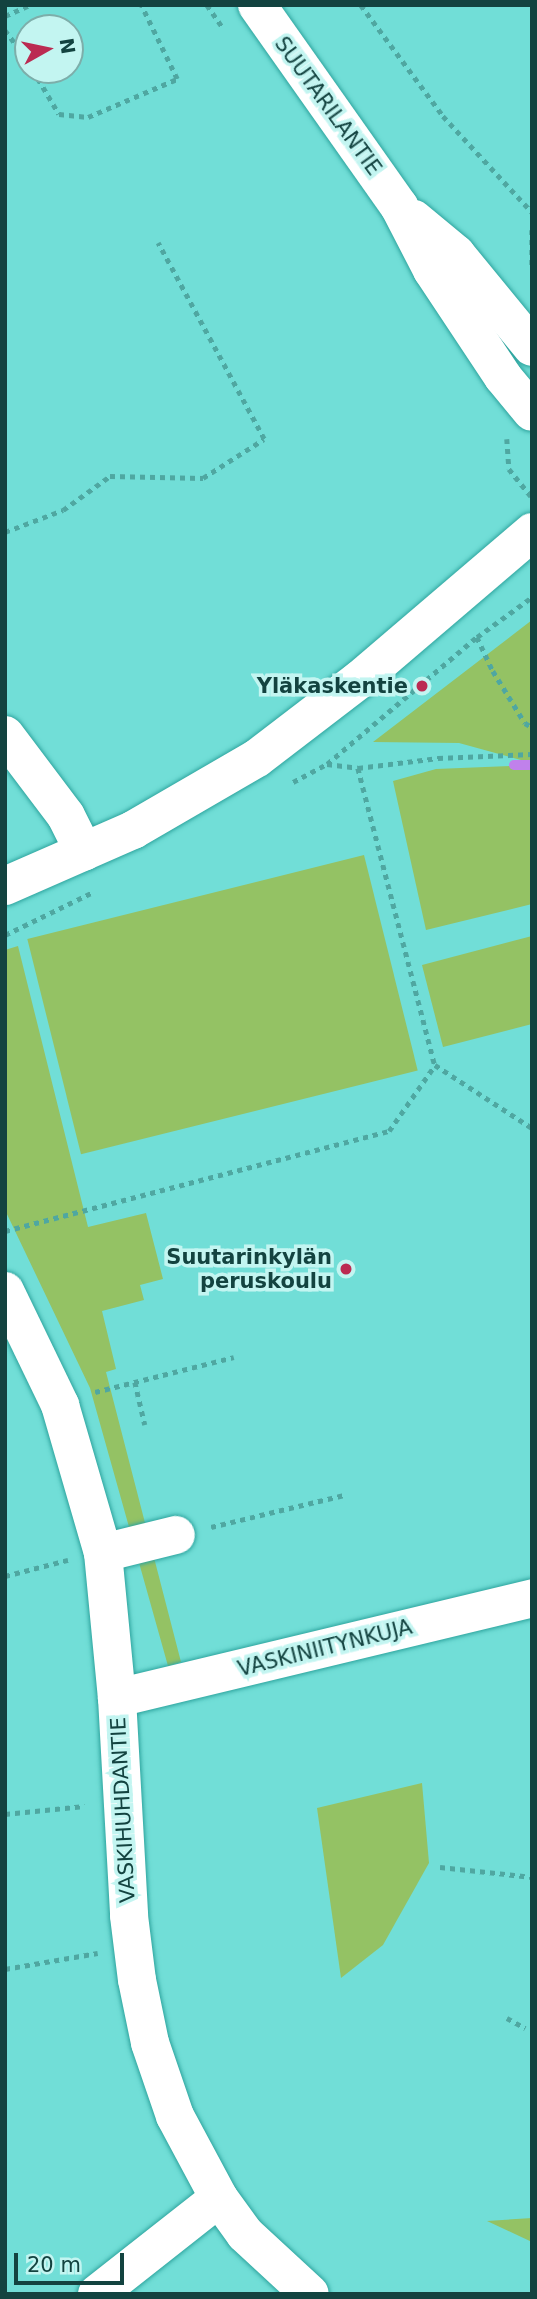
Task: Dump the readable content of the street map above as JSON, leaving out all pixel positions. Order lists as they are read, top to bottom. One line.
{"streets":{"street":["SUUTARILANTIE","VASKINIITYNKUJA","VASKIHUHDANTIE"]},"crossings":[["VASKINIITYNKUJA","VASKIHUHDANTIE"]],"places":["Yläkaskentie","Suutarinkylän peruskoulu"],"scale_bar":"20 m","north":"right"}
